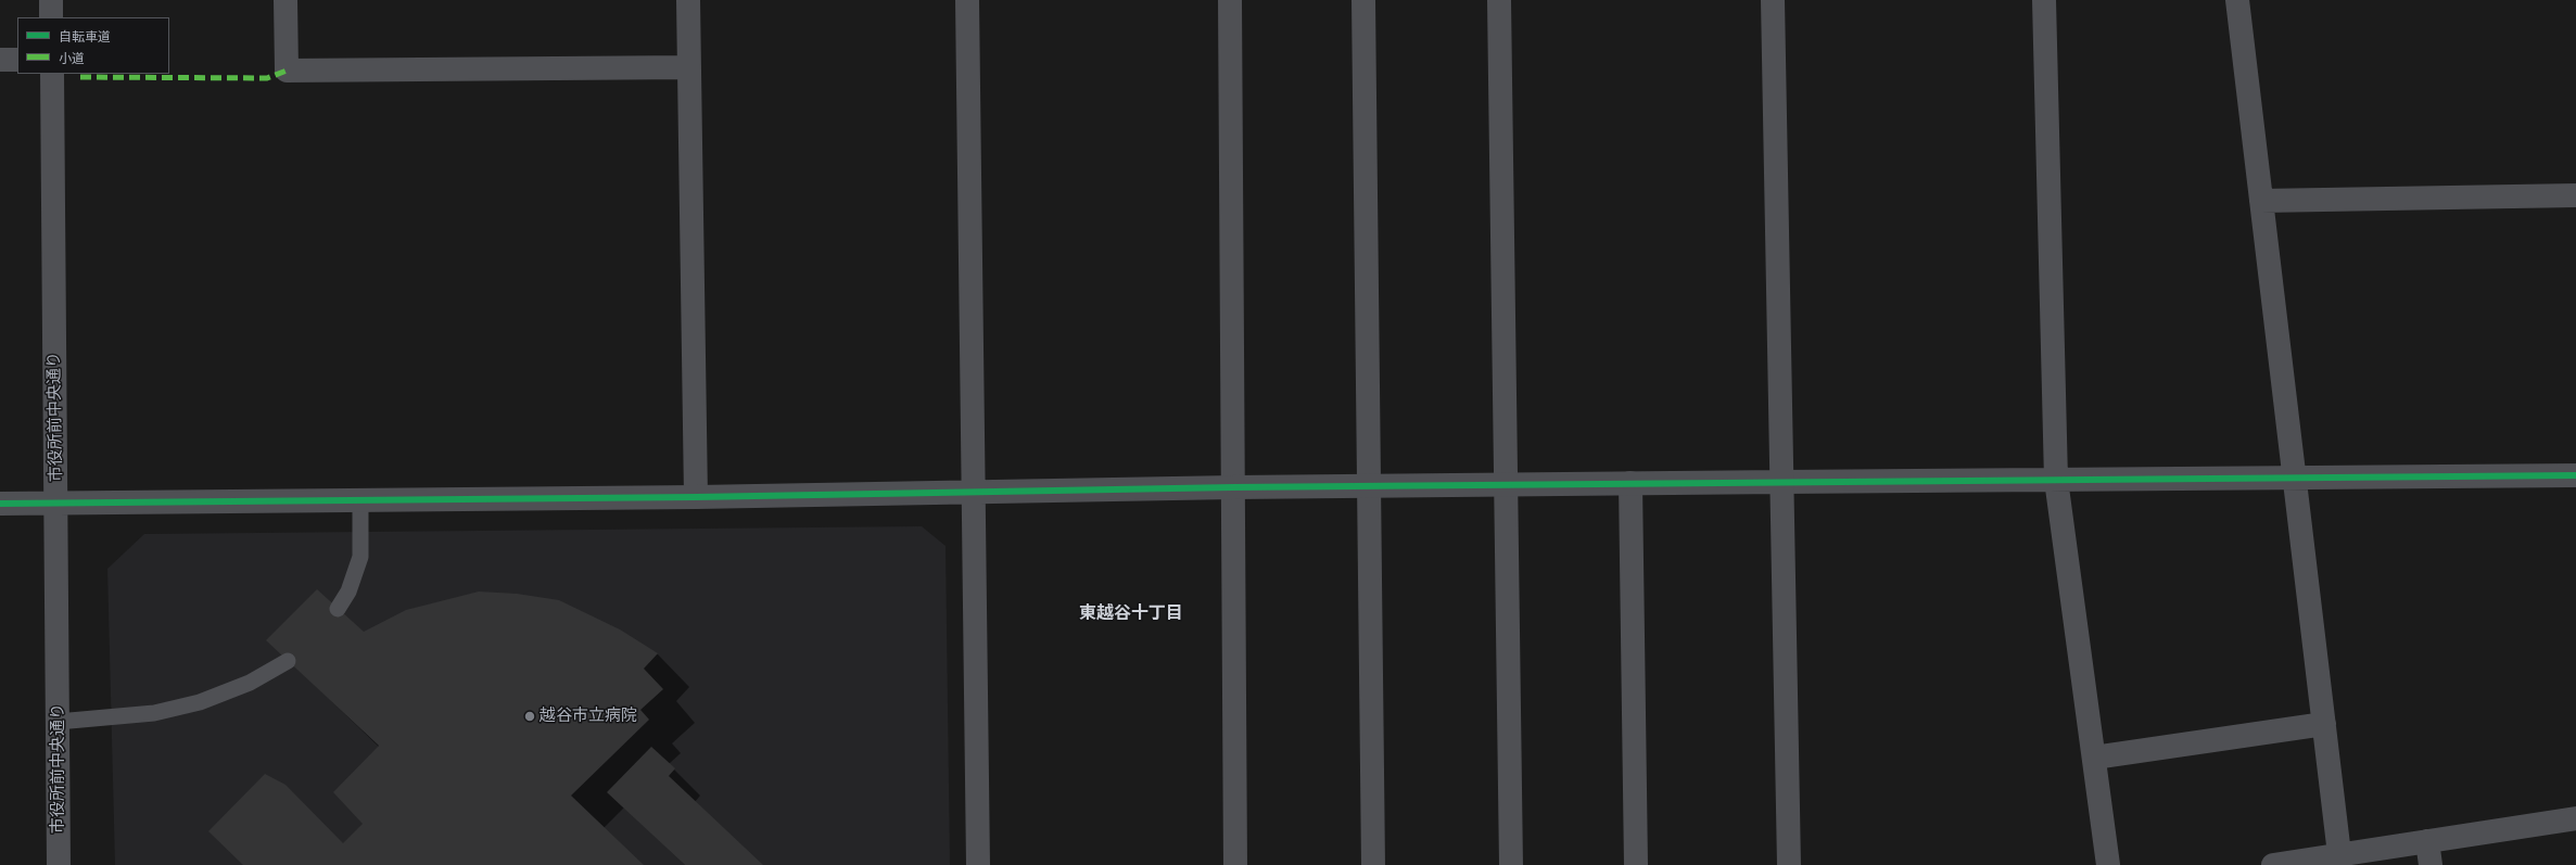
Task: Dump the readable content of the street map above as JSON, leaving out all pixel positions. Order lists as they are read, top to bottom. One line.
{"streets":{"street":["市役所前中央通り"]},"districts":["東越谷十丁目"],"places":["越谷市立病院"],"legend":["自転車道","小道"]}
